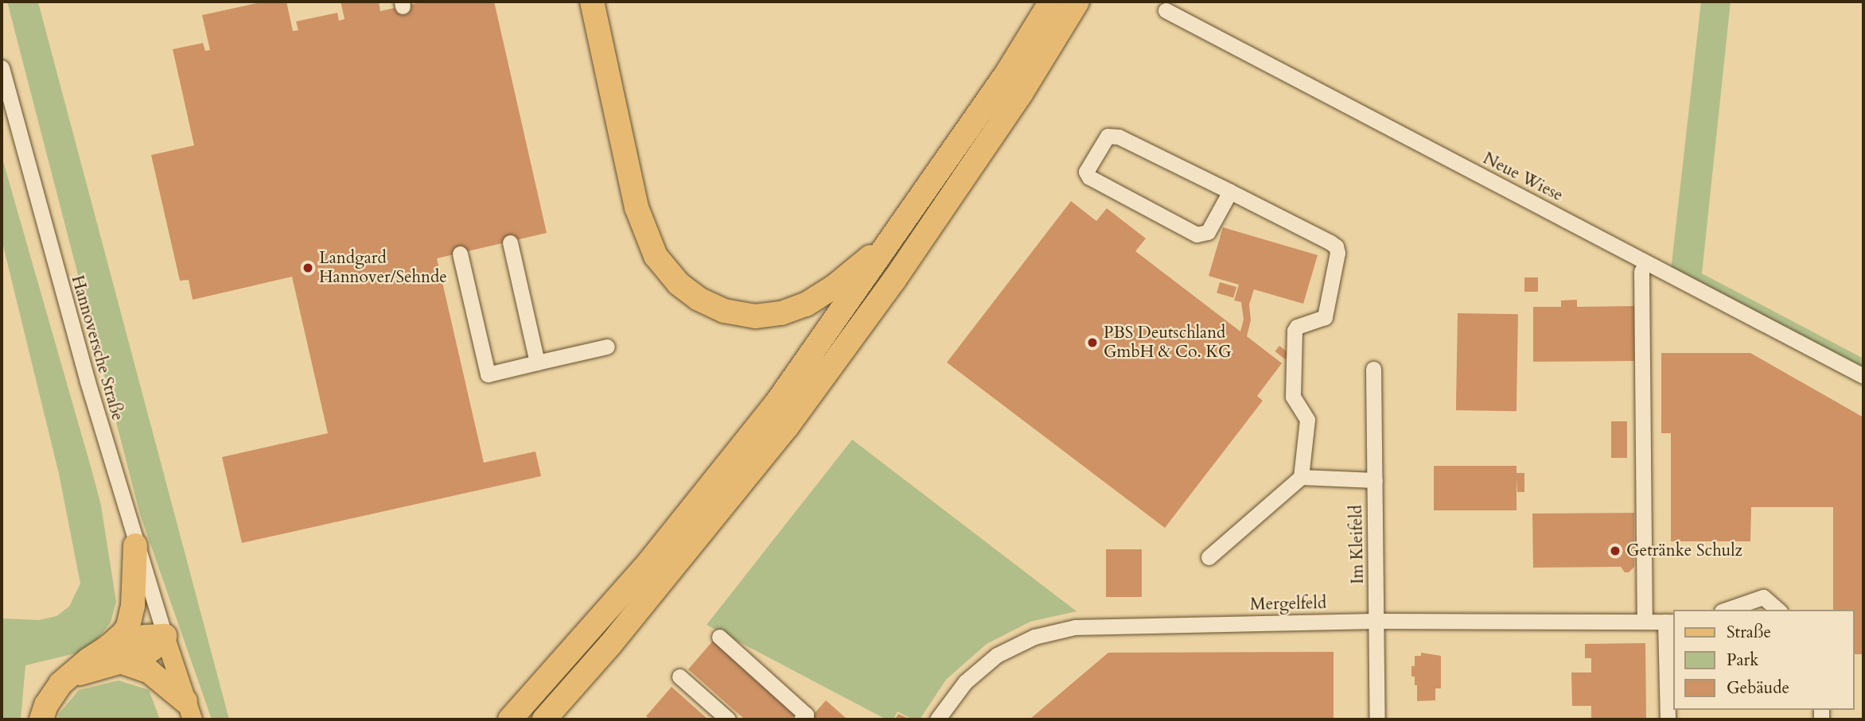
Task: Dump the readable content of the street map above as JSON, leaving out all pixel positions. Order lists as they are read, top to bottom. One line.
{"streets":{"street":["Neue Wiese","Hannoversche Straße","Im Kleifeld","Mergelfeld"]},"crossings":[["Im Kleifeld","Mergelfeld"]],"places":["Landgard Hannover/Sehnde","PBS Deutschland GmbH & Co. KG","Getränke Schulz"],"legend":["Straße","Park","Gebäude"]}
